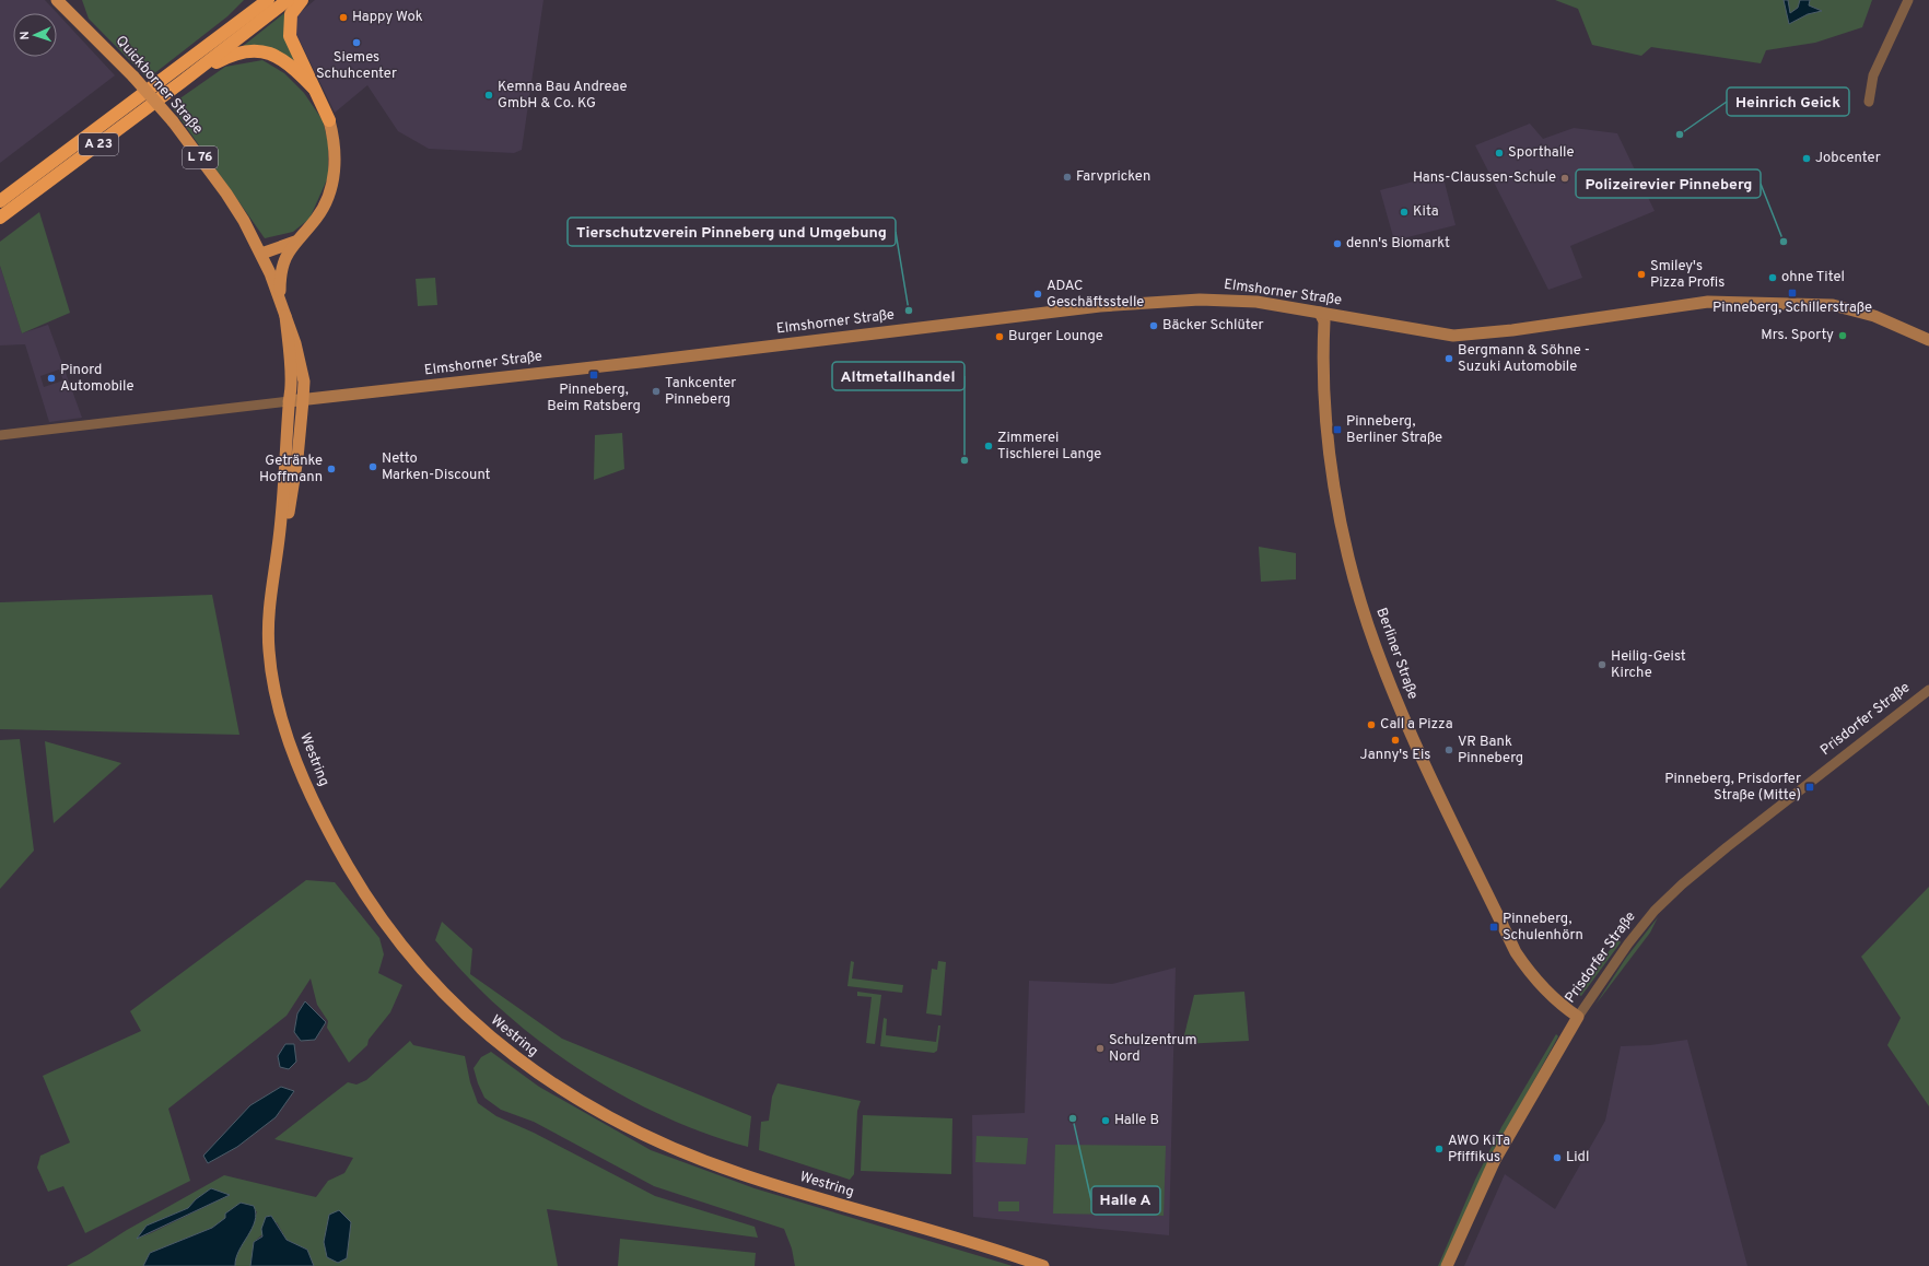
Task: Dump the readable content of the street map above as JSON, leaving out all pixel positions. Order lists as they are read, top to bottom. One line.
{"streets":{"highway":["A 23"],"main road":["Quickborner Straße","L 76","Elmshorner Straße","Berliner Straße","Prisdorfer Straße","Westring"]},"crossings":[["Quickborner Straße","Elmshorner Straße"],["Quickborner Straße","Westring"],["Elmshorner Straße","Berliner Straße"],["Elmshorner Straße","Westring"],["Berliner Straße","Prisdorfer Straße"]],"places":{"other":["Happy Wok","Siemes Schuhcenter","Kemna Bau Andreae GmbH & Co. KG","Heinrich Geick","Sporthalle","Jobcenter","Farvpricken","Hans-Claussen-Schule","Kita","Polizeirevier Pinneberg","denn's Biomarkt","Smiley's Pizza Profis","ohne Titel","ADAC Geschäftsstelle","Tierschutzverein Pinneberg und Umgebung","Bäcker Schlüter","Mrs. Sporty","Burger Lounge","Bergmann & Söhne - Suzuki Automobile","Pinord Automobile","Tankcenter Pinneberg","Zimmerei Tischlerei Lange","Altmetallhandel","Netto Marken-Discount","Getränke Hoffmann","Heilig-Geist Kirche","Call a Pizza","Janny's Eis","VR Bank Pinneberg","Schulzentrum Nord","Halle A","Halle B","AWO KiTa Pfiffikus","Lidl"],"transit":["Pinneberg, Schillerstraße","Pinneberg, Beim Ratsberg","Pinneberg, Berliner Straße","Pinneberg, Prisdorfer Straße (Mitte)","Pinneberg, Schulenhörn"]},"north":"left"}
